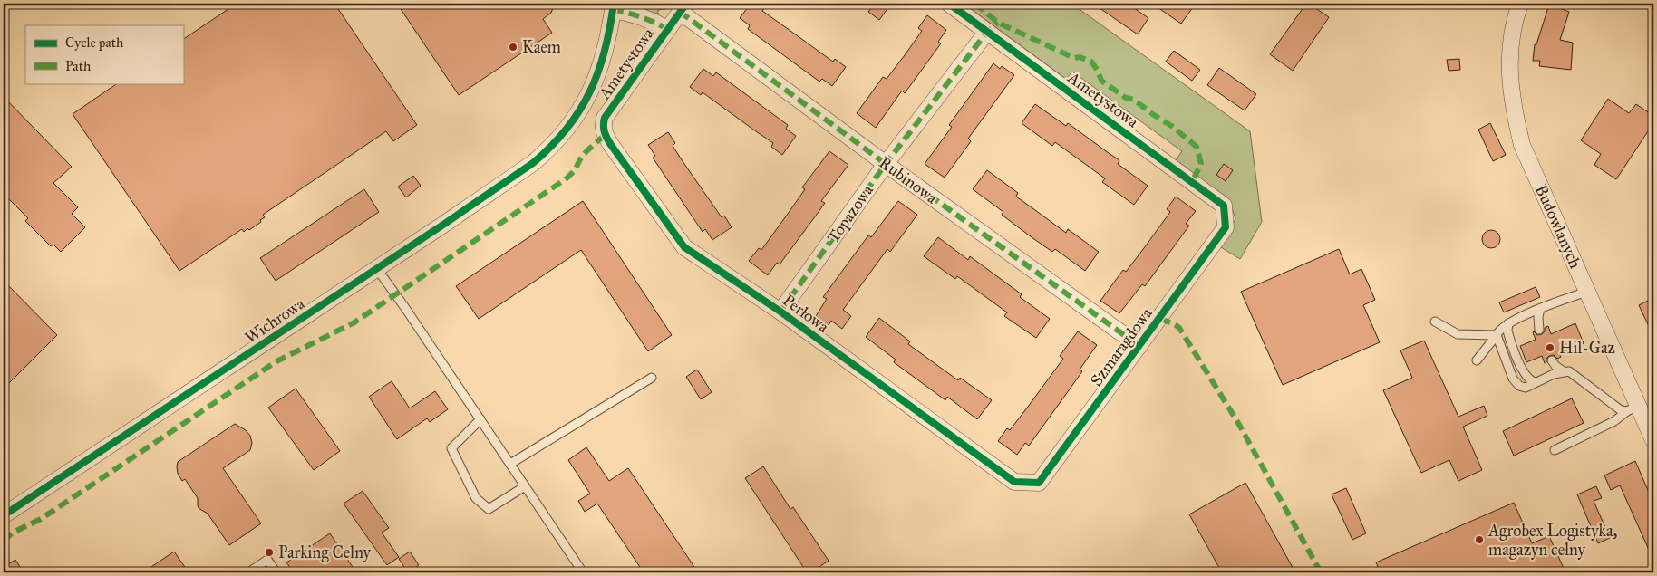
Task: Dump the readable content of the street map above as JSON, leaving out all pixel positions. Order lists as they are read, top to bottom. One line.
{"streets":{"street":["Ametystowa","Rubinowa","Topazowa","Budowlanych","Perłowa","Wichrowa","Szmaragdowa"]},"crossings":[["Ametystowa","Rubinowa"],["Ametystowa","Topazowa"],["Ametystowa","Perłowa"],["Ametystowa","Szmaragdowa"],["Rubinowa","Topazowa"],["Rubinowa","Szmaragdowa"],["Topazowa","Perłowa"],["Perłowa","Szmaragdowa"]],"places":["Kaem","Hil-Gaz","Agrobex Logistyka, magazyn celny","Parking Celny"],"legend":["Cycle path","Path"]}
